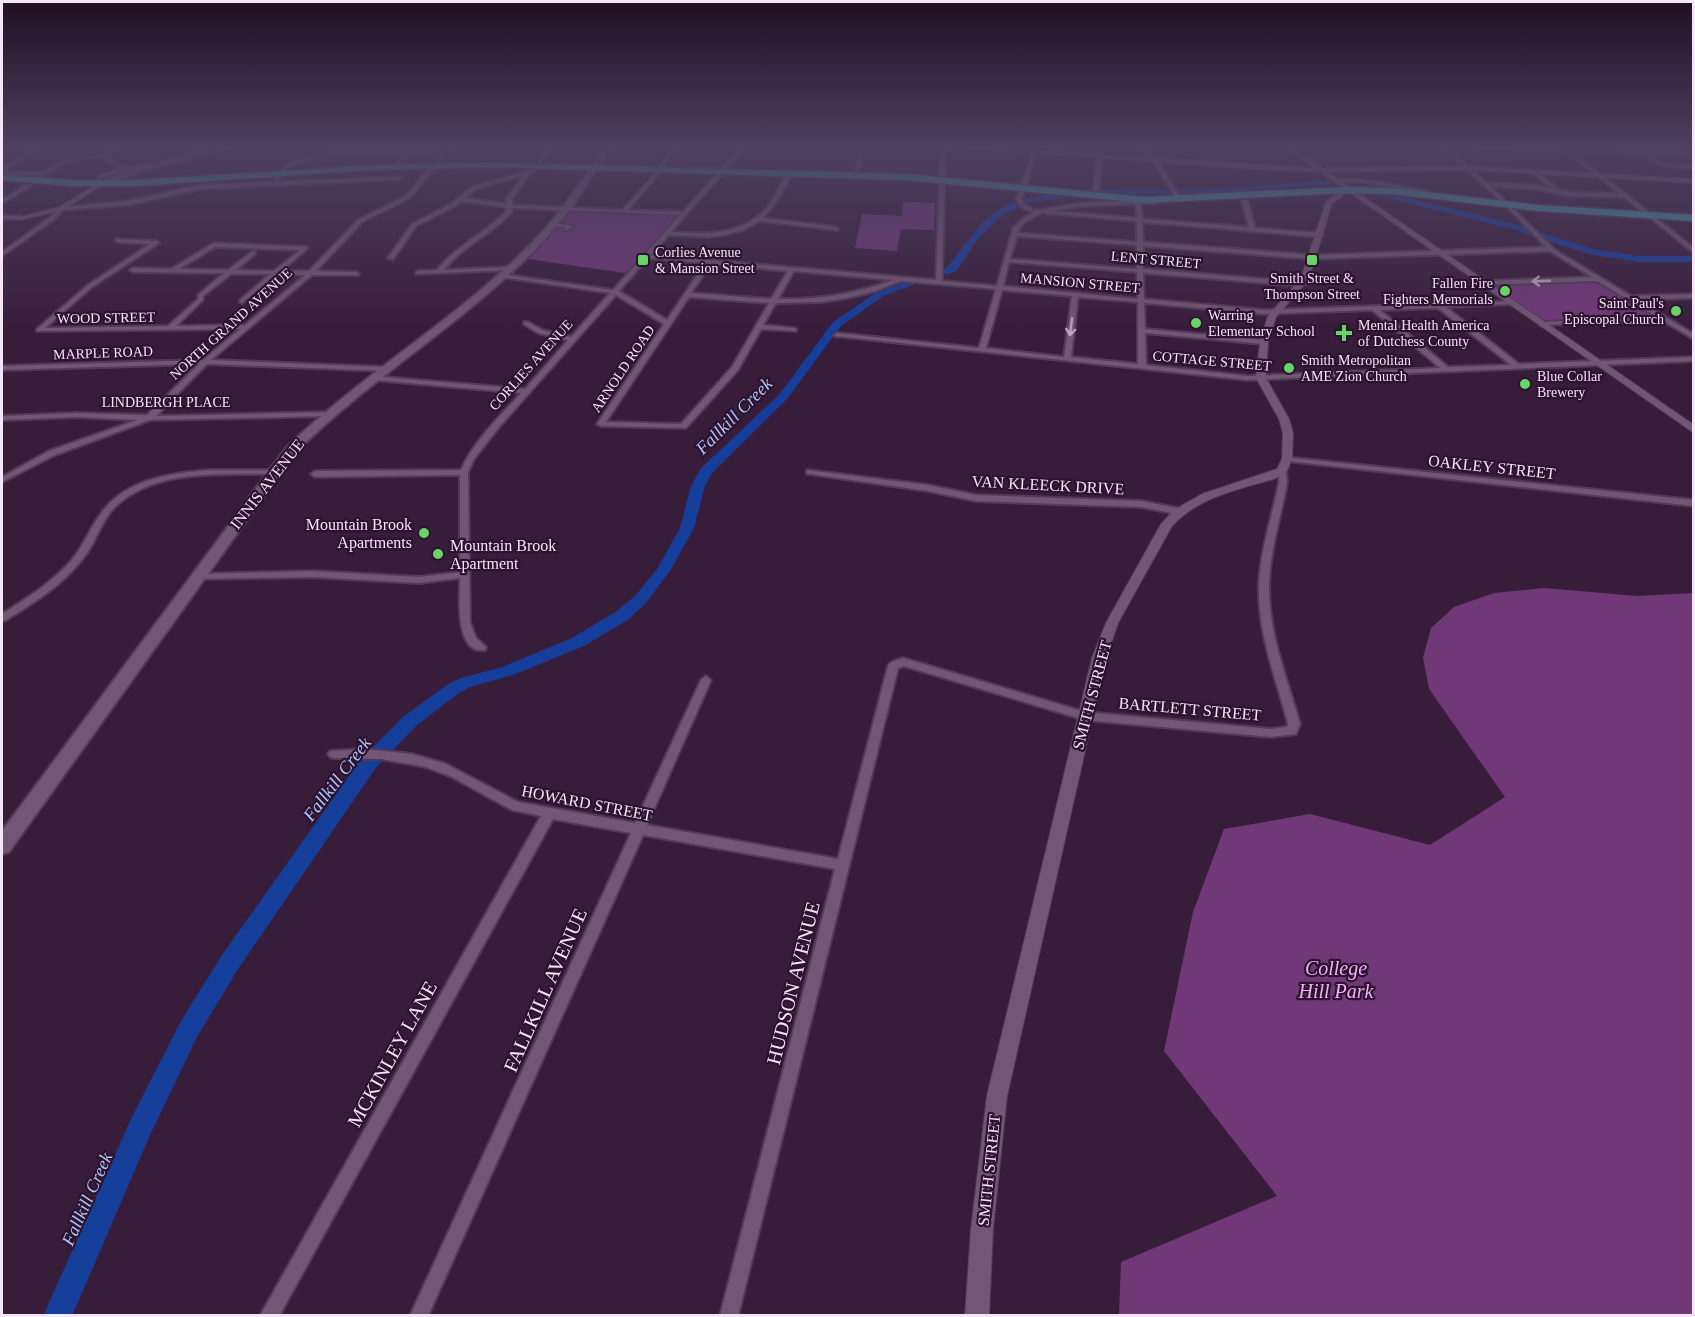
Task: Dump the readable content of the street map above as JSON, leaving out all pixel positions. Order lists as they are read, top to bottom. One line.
{"streets":{"main road":["INNIS AVENUE"],"street":["LENT STREET","MANSION STREET","WOOD STREET","NORTH GRAND AVENUE","MARPLE ROAD","COTTAGE STREET","CORLIES AVENUE","ARNOLD ROAD","LINDBERGH PLACE","OAKLEY STREET","VAN KLEECK DRIVE","SMITH STREET","BARTLETT STREET","HOWARD STREET","HUDSON AVENUE","FALLKILL AVENUE","MCKINLEY LANE"]},"crossings":[["MANSION STREET","CORLIES AVENUE"],["WOOD STREET","NORTH GRAND AVENUE"],["NORTH GRAND AVENUE","MARPLE ROAD"],["NORTH GRAND AVENUE","LINDBERGH PLACE"],["MARPLE ROAD","CORLIES AVENUE"],["MARPLE ROAD","INNIS AVENUE"],["CORLIES AVENUE","ARNOLD ROAD"],["ARNOLD ROAD","INNIS AVENUE"],["LINDBERGH PLACE","INNIS AVENUE"],["VAN KLEECK DRIVE","SMITH STREET"],["SMITH STREET","BARTLETT STREET"],["BARTLETT STREET","HUDSON AVENUE"],["HOWARD STREET","HUDSON AVENUE"],["HOWARD STREET","FALLKILL AVENUE"],["HOWARD STREET","MCKINLEY LANE"]],"water":["Fallkill Creek"],"parks":["College Hill Park"],"places":{"transit":["Corlies Avenue & Mansion Street","Smith Street & Thompson Street"],"other":["Fallen Fire Fighters Memorials","Saint Paul's Episcopal Church","Warring Elementary School","Smith Metropolitan AME Zion Church","Blue Collar Brewery","Mountain Brook Apartments","Mountain Brook Apartment"],"health":["Mental Health America of Dutchess County"]}}
